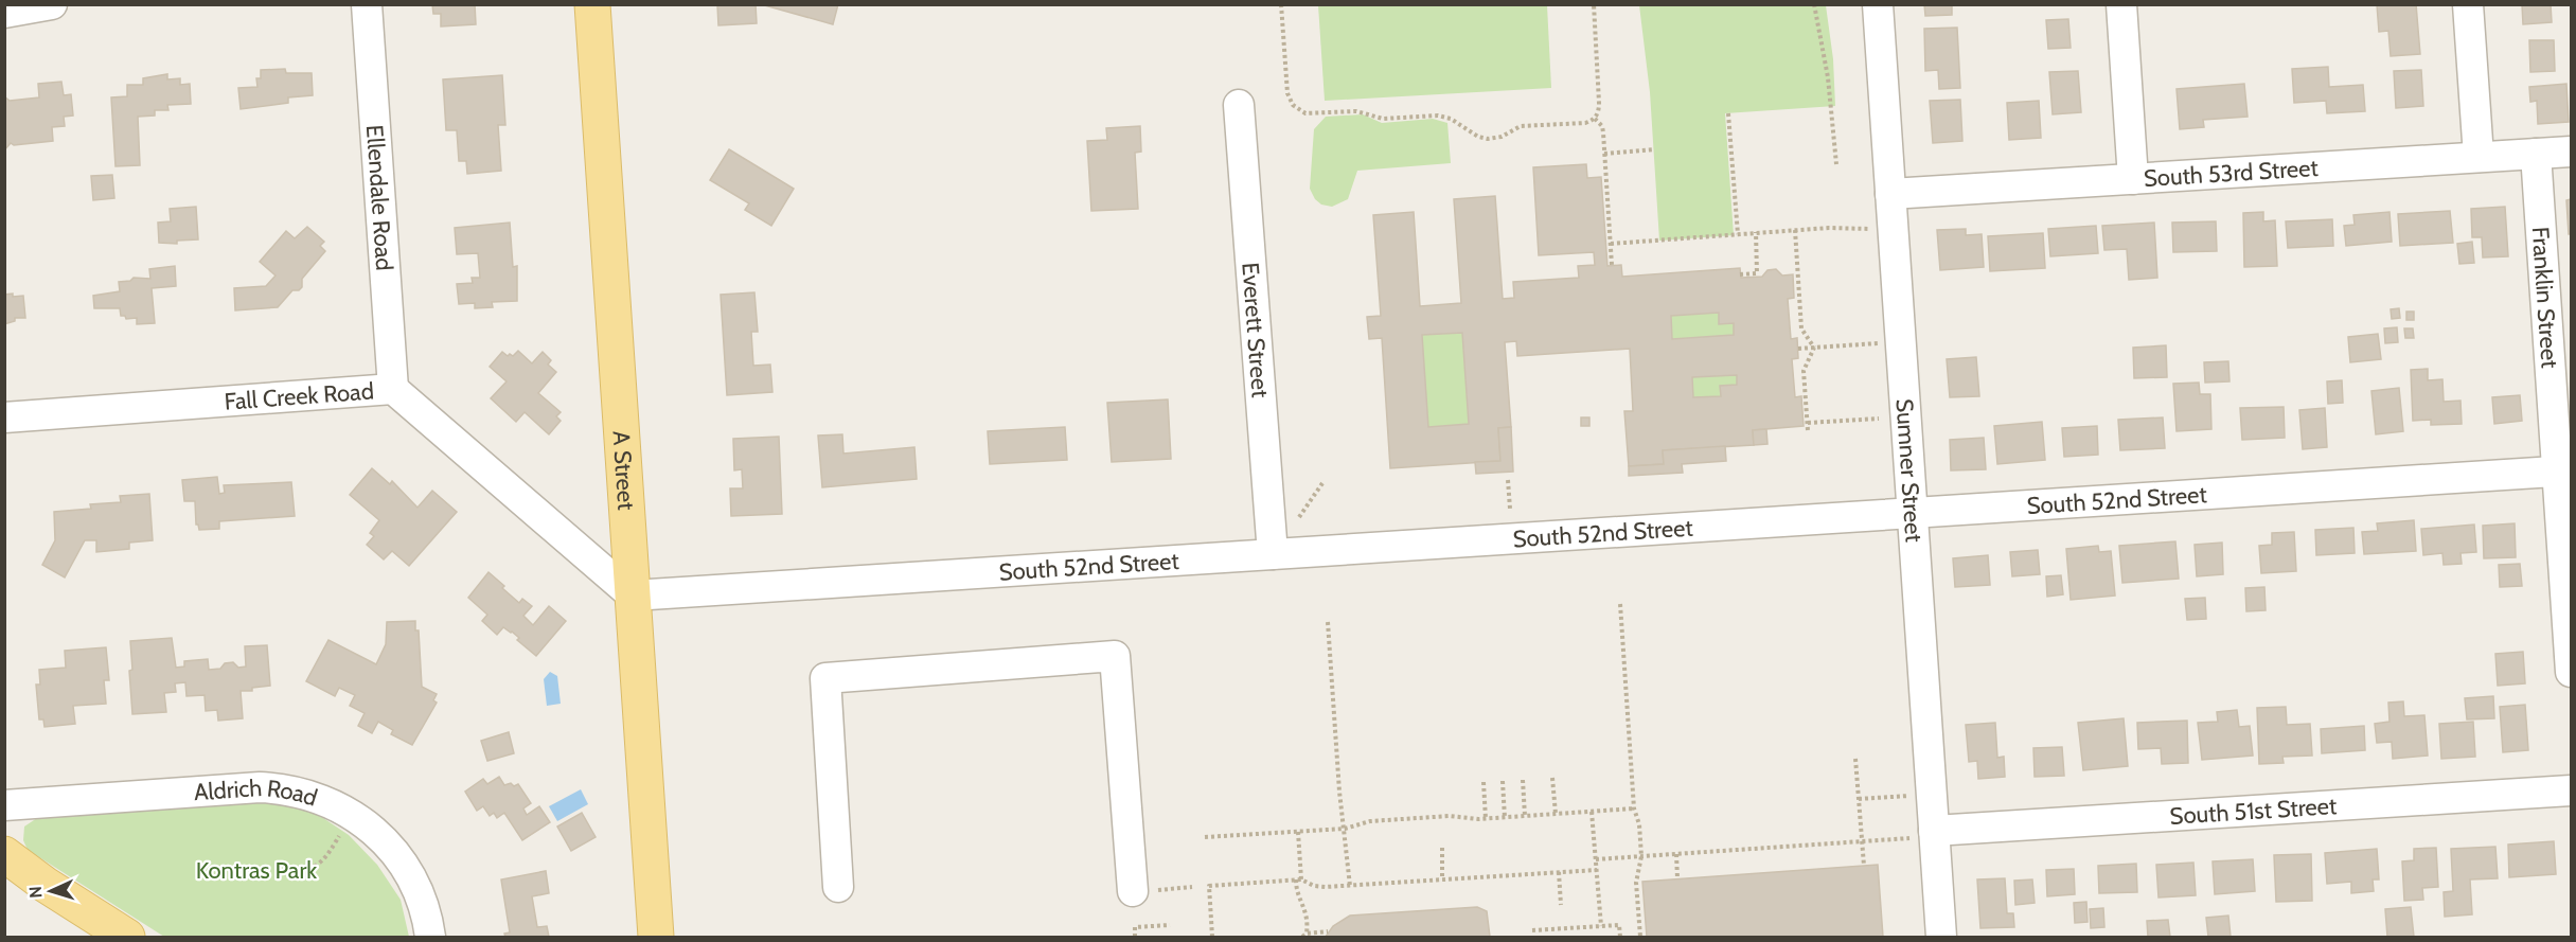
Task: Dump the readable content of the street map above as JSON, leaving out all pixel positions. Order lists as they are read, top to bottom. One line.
{"streets":{"main road":["A Street"],"street":["South 53rd Street","Ellendale Road","Franklin Street","Everett Street","Fall Creek Road","Sumner Street","South 52nd Street","Aldrich Road","South 51st Street"]},"crossings":[["South 53rd Street","Franklin Street"],["South 53rd Street","Sumner Street"],["Ellendale Road","Fall Creek Road"],["Franklin Street","South 52nd Street"],["Everett Street","South 52nd Street"],["Fall Creek Road","A Street"],["Fall Creek Road","South 52nd Street"],["A Street","South 52nd Street"],["Sumner Street","South 52nd Street"],["Sumner Street","South 51st Street"]],"parks":["Kontras Park"],"north":"left"}
